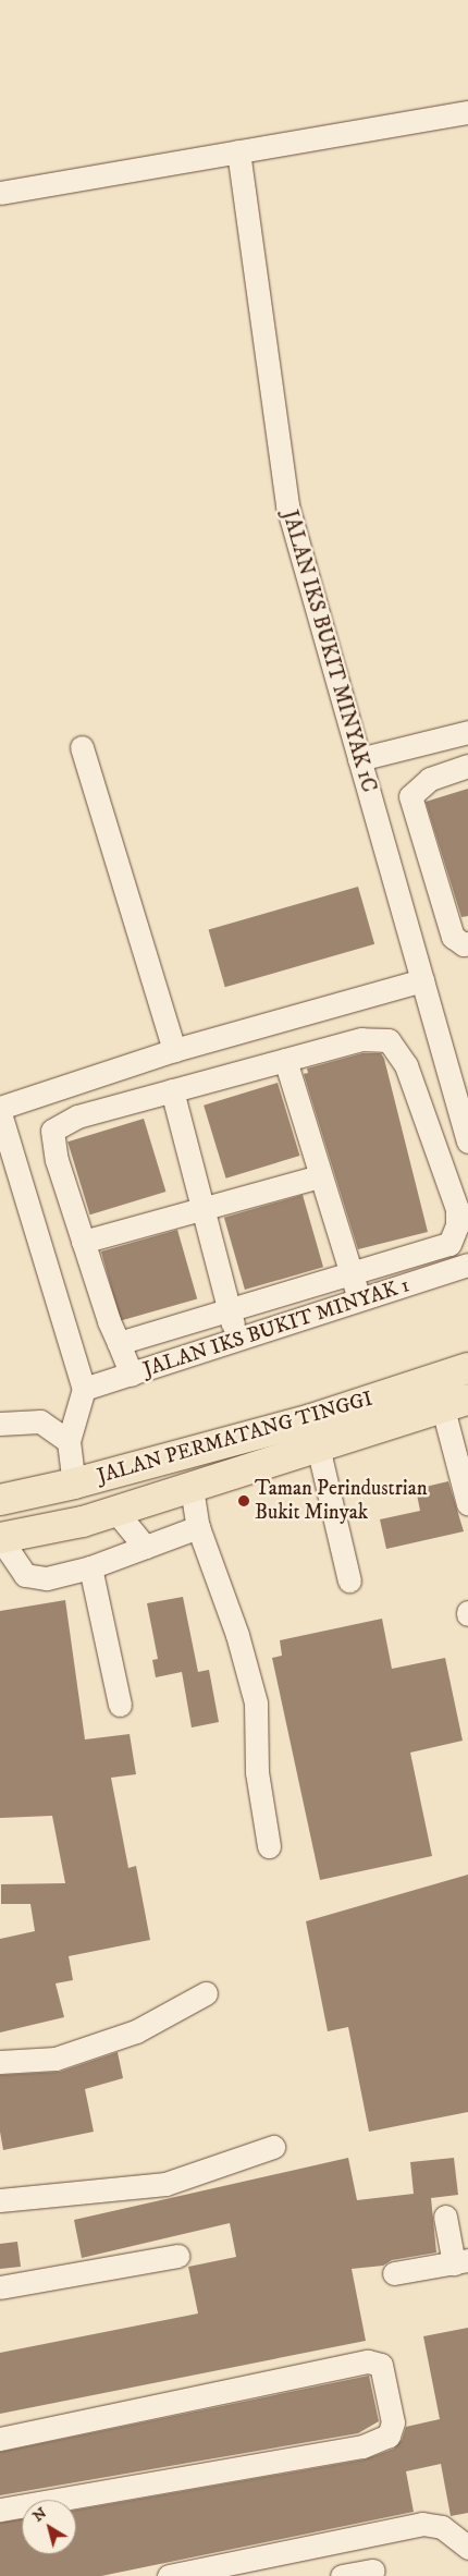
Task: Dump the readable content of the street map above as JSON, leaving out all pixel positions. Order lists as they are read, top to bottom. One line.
{"streets":{"highway":["JALAN PERMATANG TINGGI"],"street":["JALAN IKS BUKIT MINYAK 1C","JALAN IKS BUKIT MINYAK 1"]},"places":["Taman Perindustrian Bukit Minyak"],"north":"top left"}
